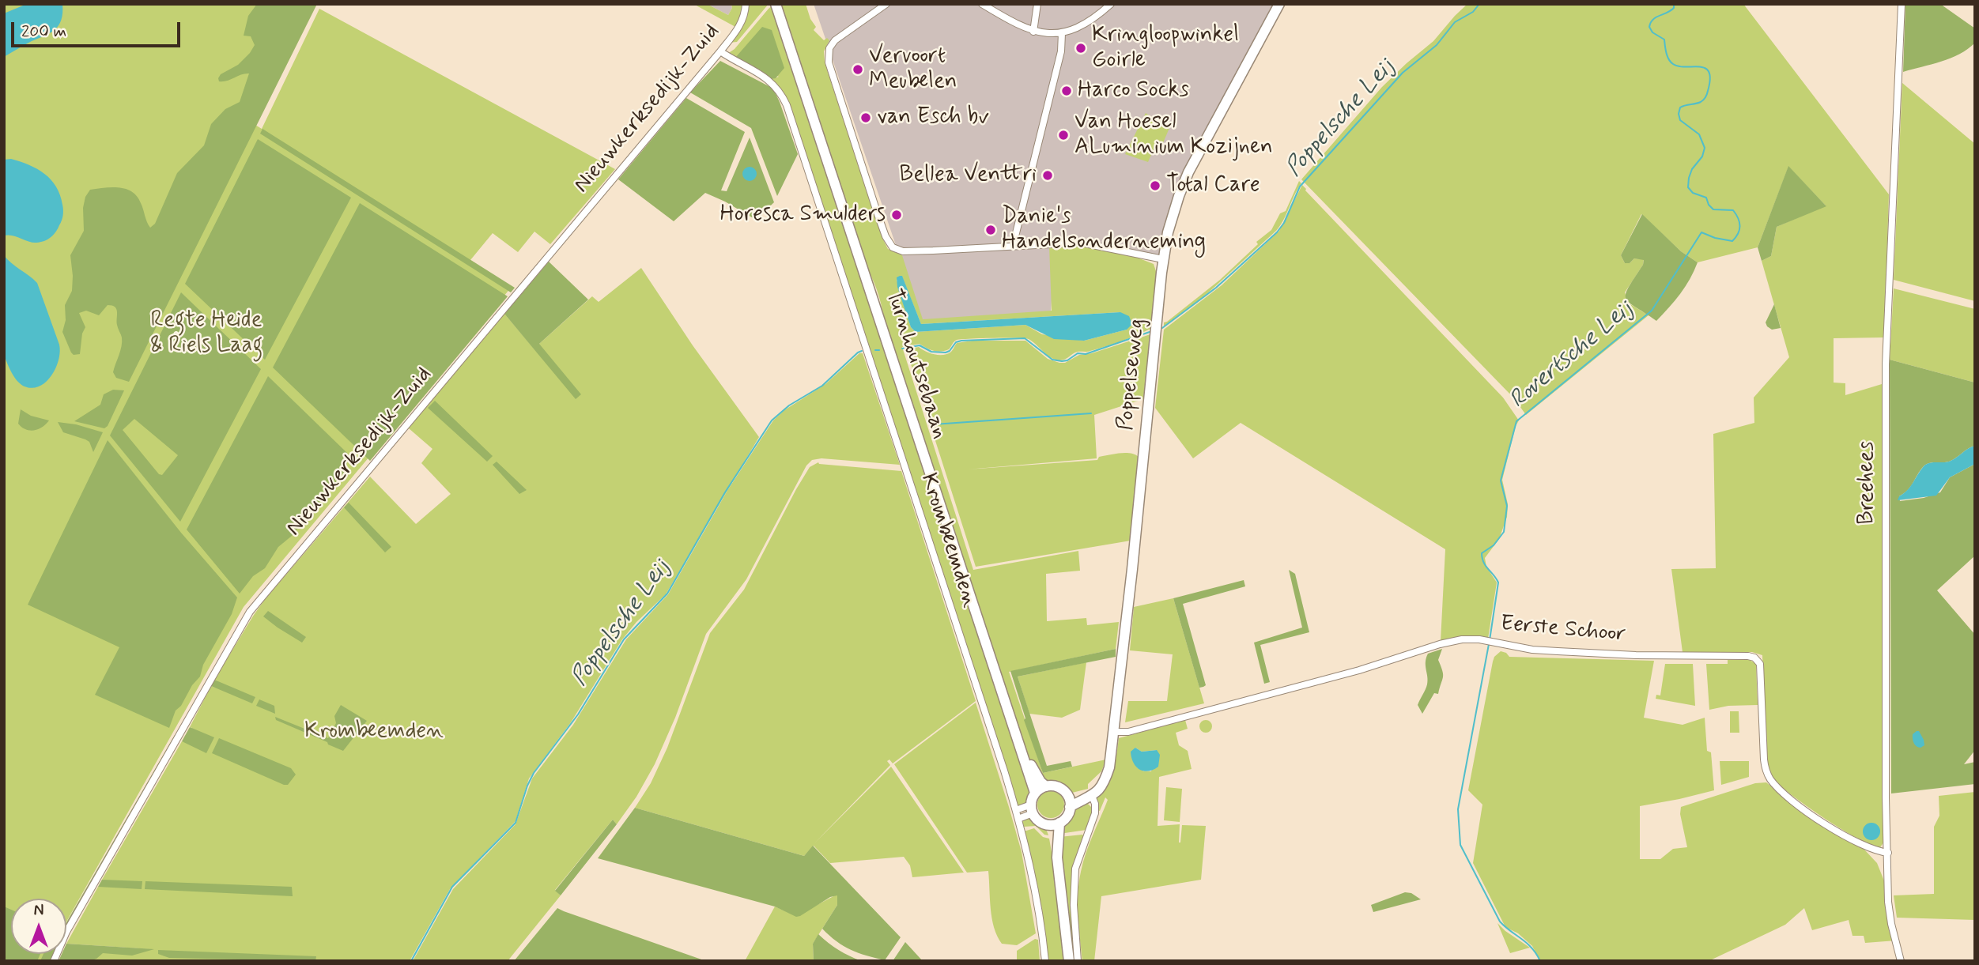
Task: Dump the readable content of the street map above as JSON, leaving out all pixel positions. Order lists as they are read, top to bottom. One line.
{"streets":{"main road":["Turnhoutsebaan","Poppelseweg"],"street":["Nieuwkerksedijk-Zuid","Breehees","Krombeemden","Eerste Schoor"]},"crossings":[["Nieuwkerksedijk-Zuid","Krombeemden"],["Turnhoutsebaan","Poppelseweg"],["Poppelseweg","Eerste Schoor"],["Breehees","Eerste Schoor"]],"water":["Poppelsche Leij","Rovertsche Leij"],"parks":["Regte Heide & Riels Laag","Krombeemden"],"places":["Kringloopwinkel Goirle","Vervoort Meubelen","Harco Socks","van Esch bv","Van Hoesel ALuminium Kozijnen","Bellea Venttri","Total Care","Horesca Smulders","Danie's Handelsonderneming"],"scale_bar":"200 m","north":"top"}
